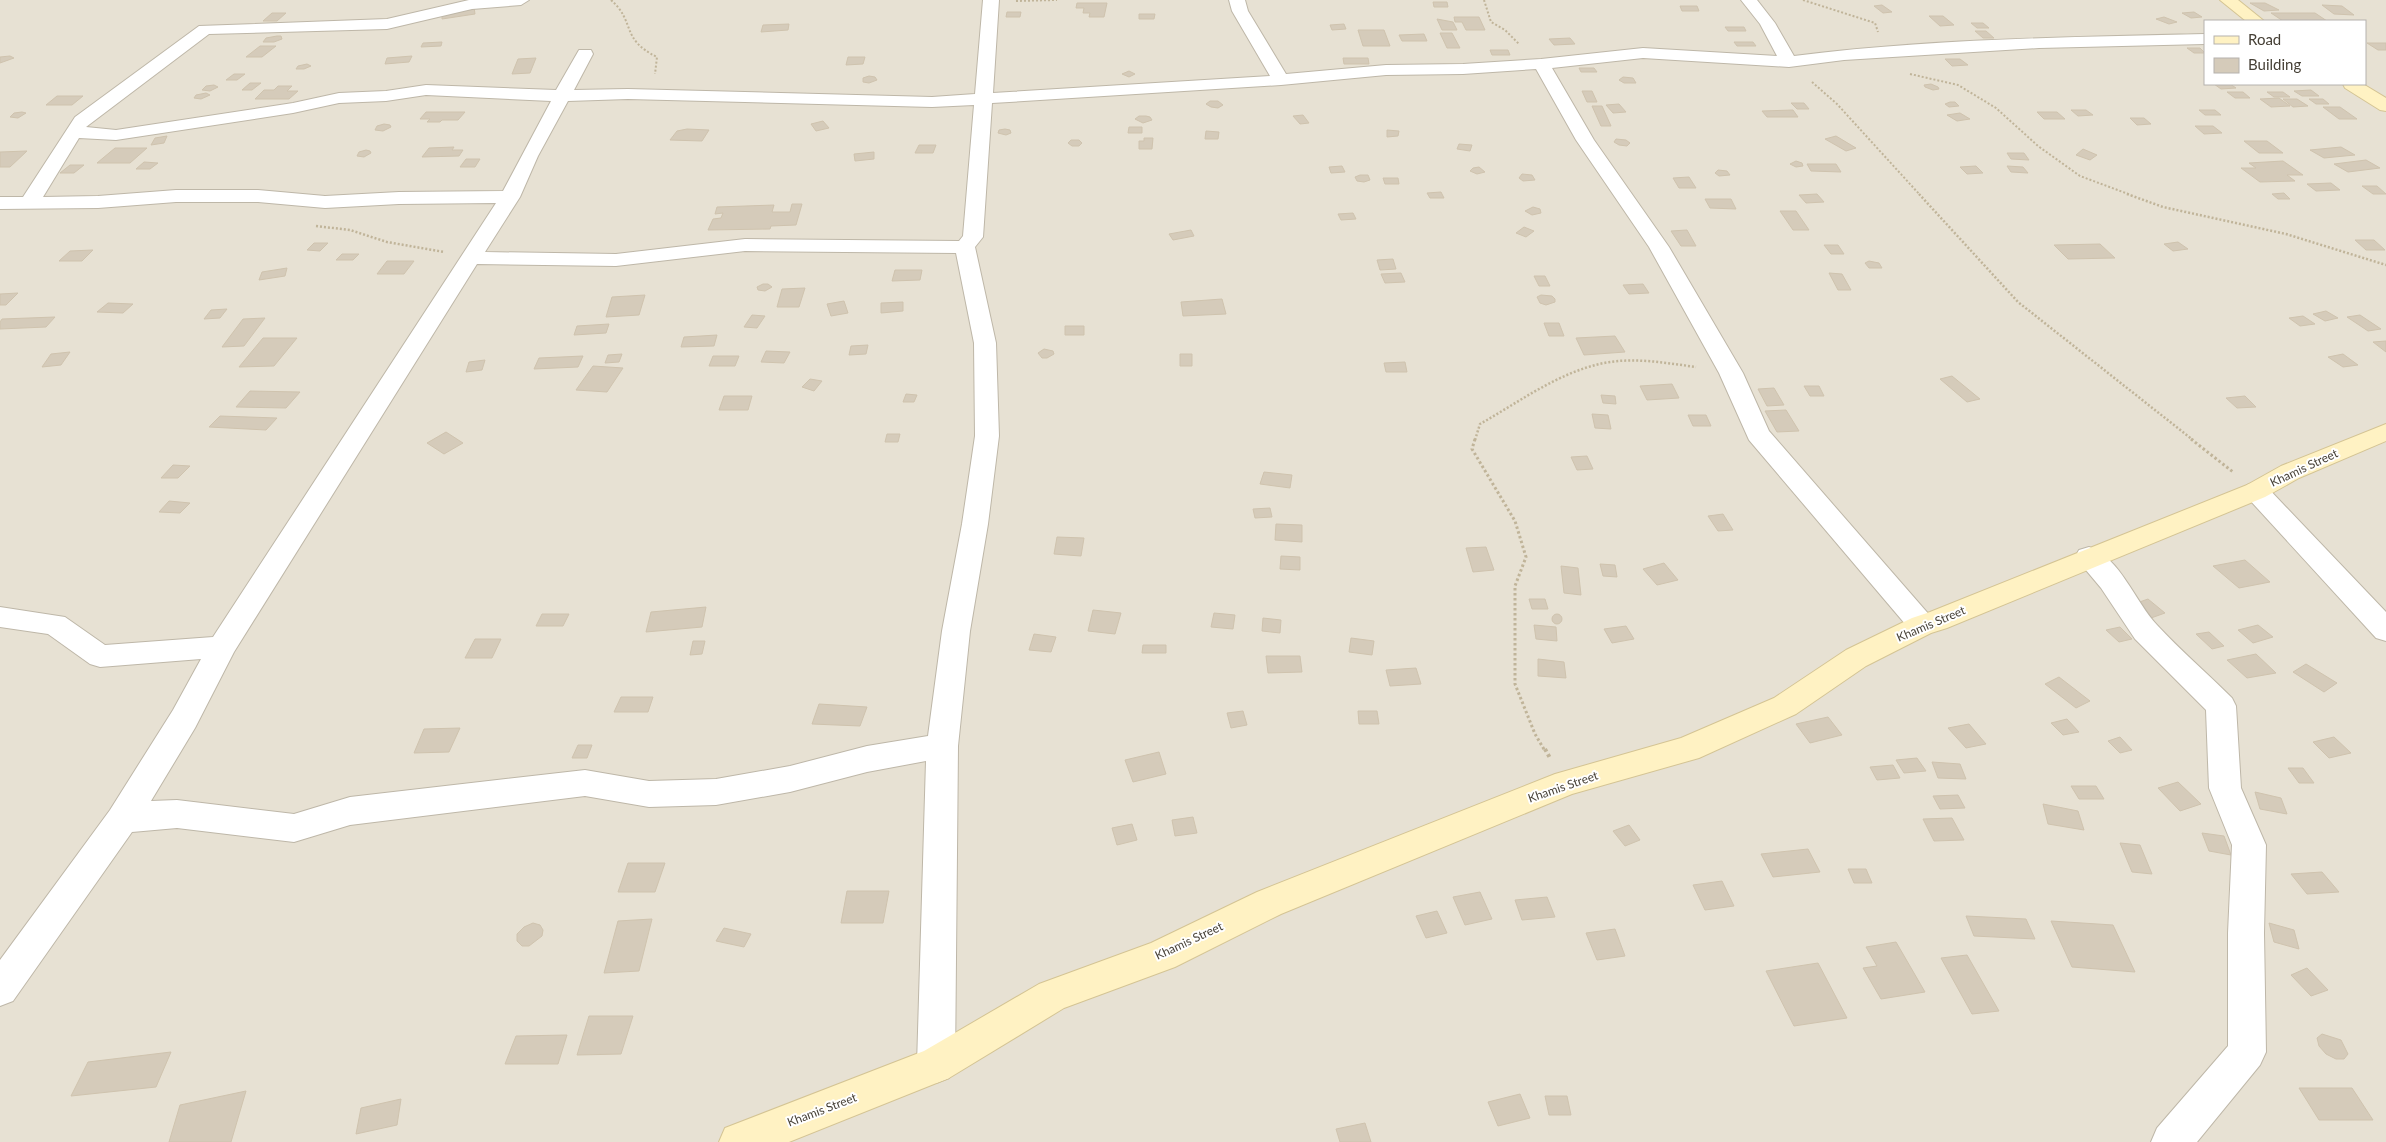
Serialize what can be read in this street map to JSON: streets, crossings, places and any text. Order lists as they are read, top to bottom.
{
  "streets": {
    "street": ["Khamis Street"]
  },
  "legend": ["Road", "Building"]
}
